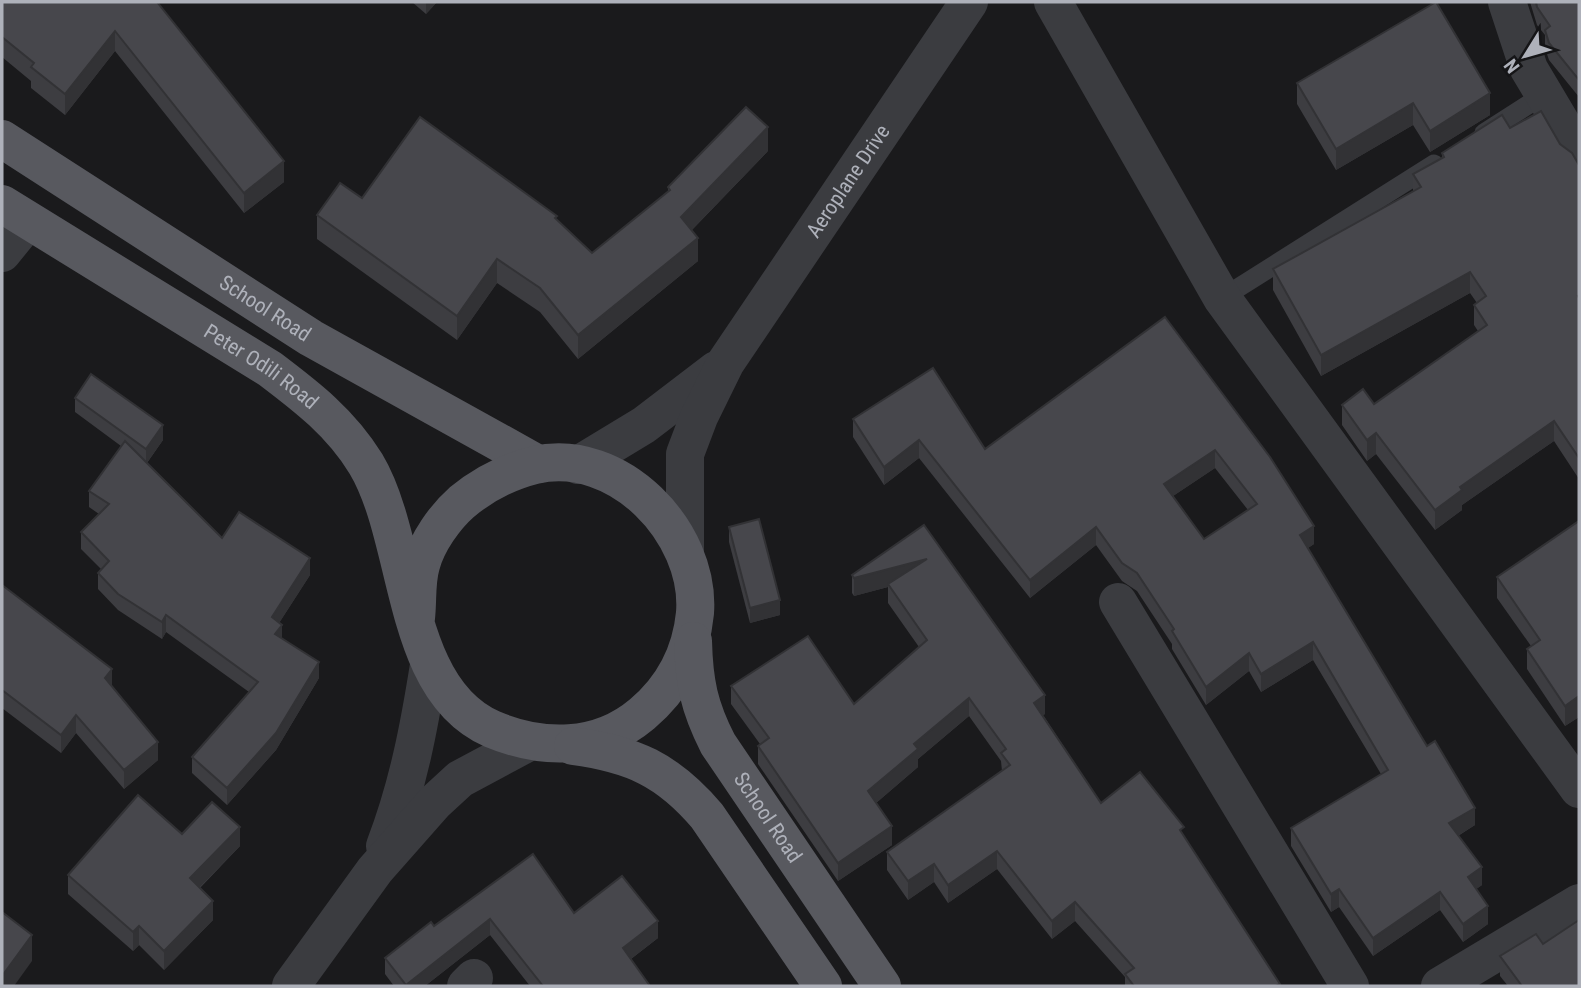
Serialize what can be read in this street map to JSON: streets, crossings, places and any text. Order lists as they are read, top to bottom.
{
  "streets": {
    "main road": ["School Road", "Peter Odili Road"],
    "street": ["Aeroplane Drive"]
  },
  "north": "bottom left"
}
